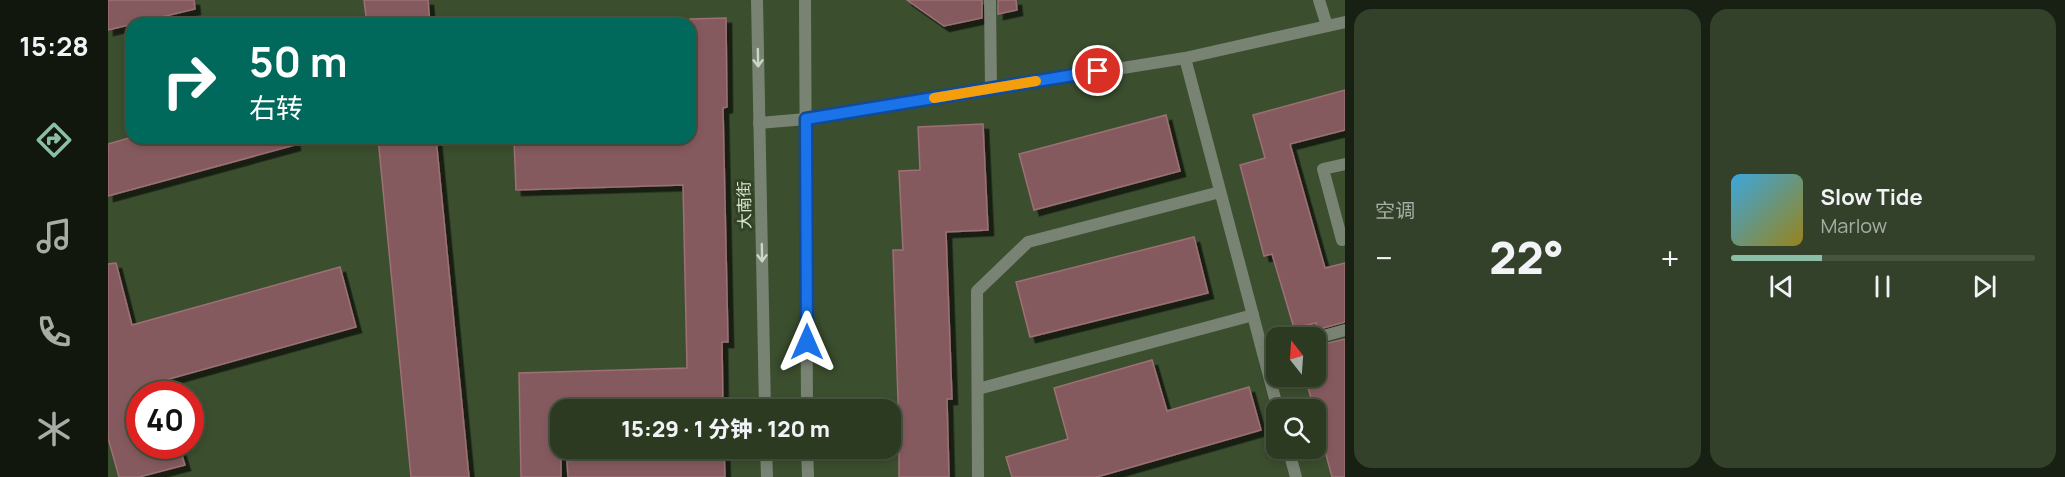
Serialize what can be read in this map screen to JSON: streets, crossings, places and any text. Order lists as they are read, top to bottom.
{
  "streets": {
    "street": ["大南街"]
  },
  "north": "top",
  "page": {
    "tabs": "15:28",
    "tile": "空调",
    "turn": ["50 m", "右转"],
    "song": ["Slow Tide", "Marlow"],
    "heat": ["−", "22°", "+"],
    "limit": "40",
    "trip": "15:29 · 1 分钟 · 120 m"
  }
}
